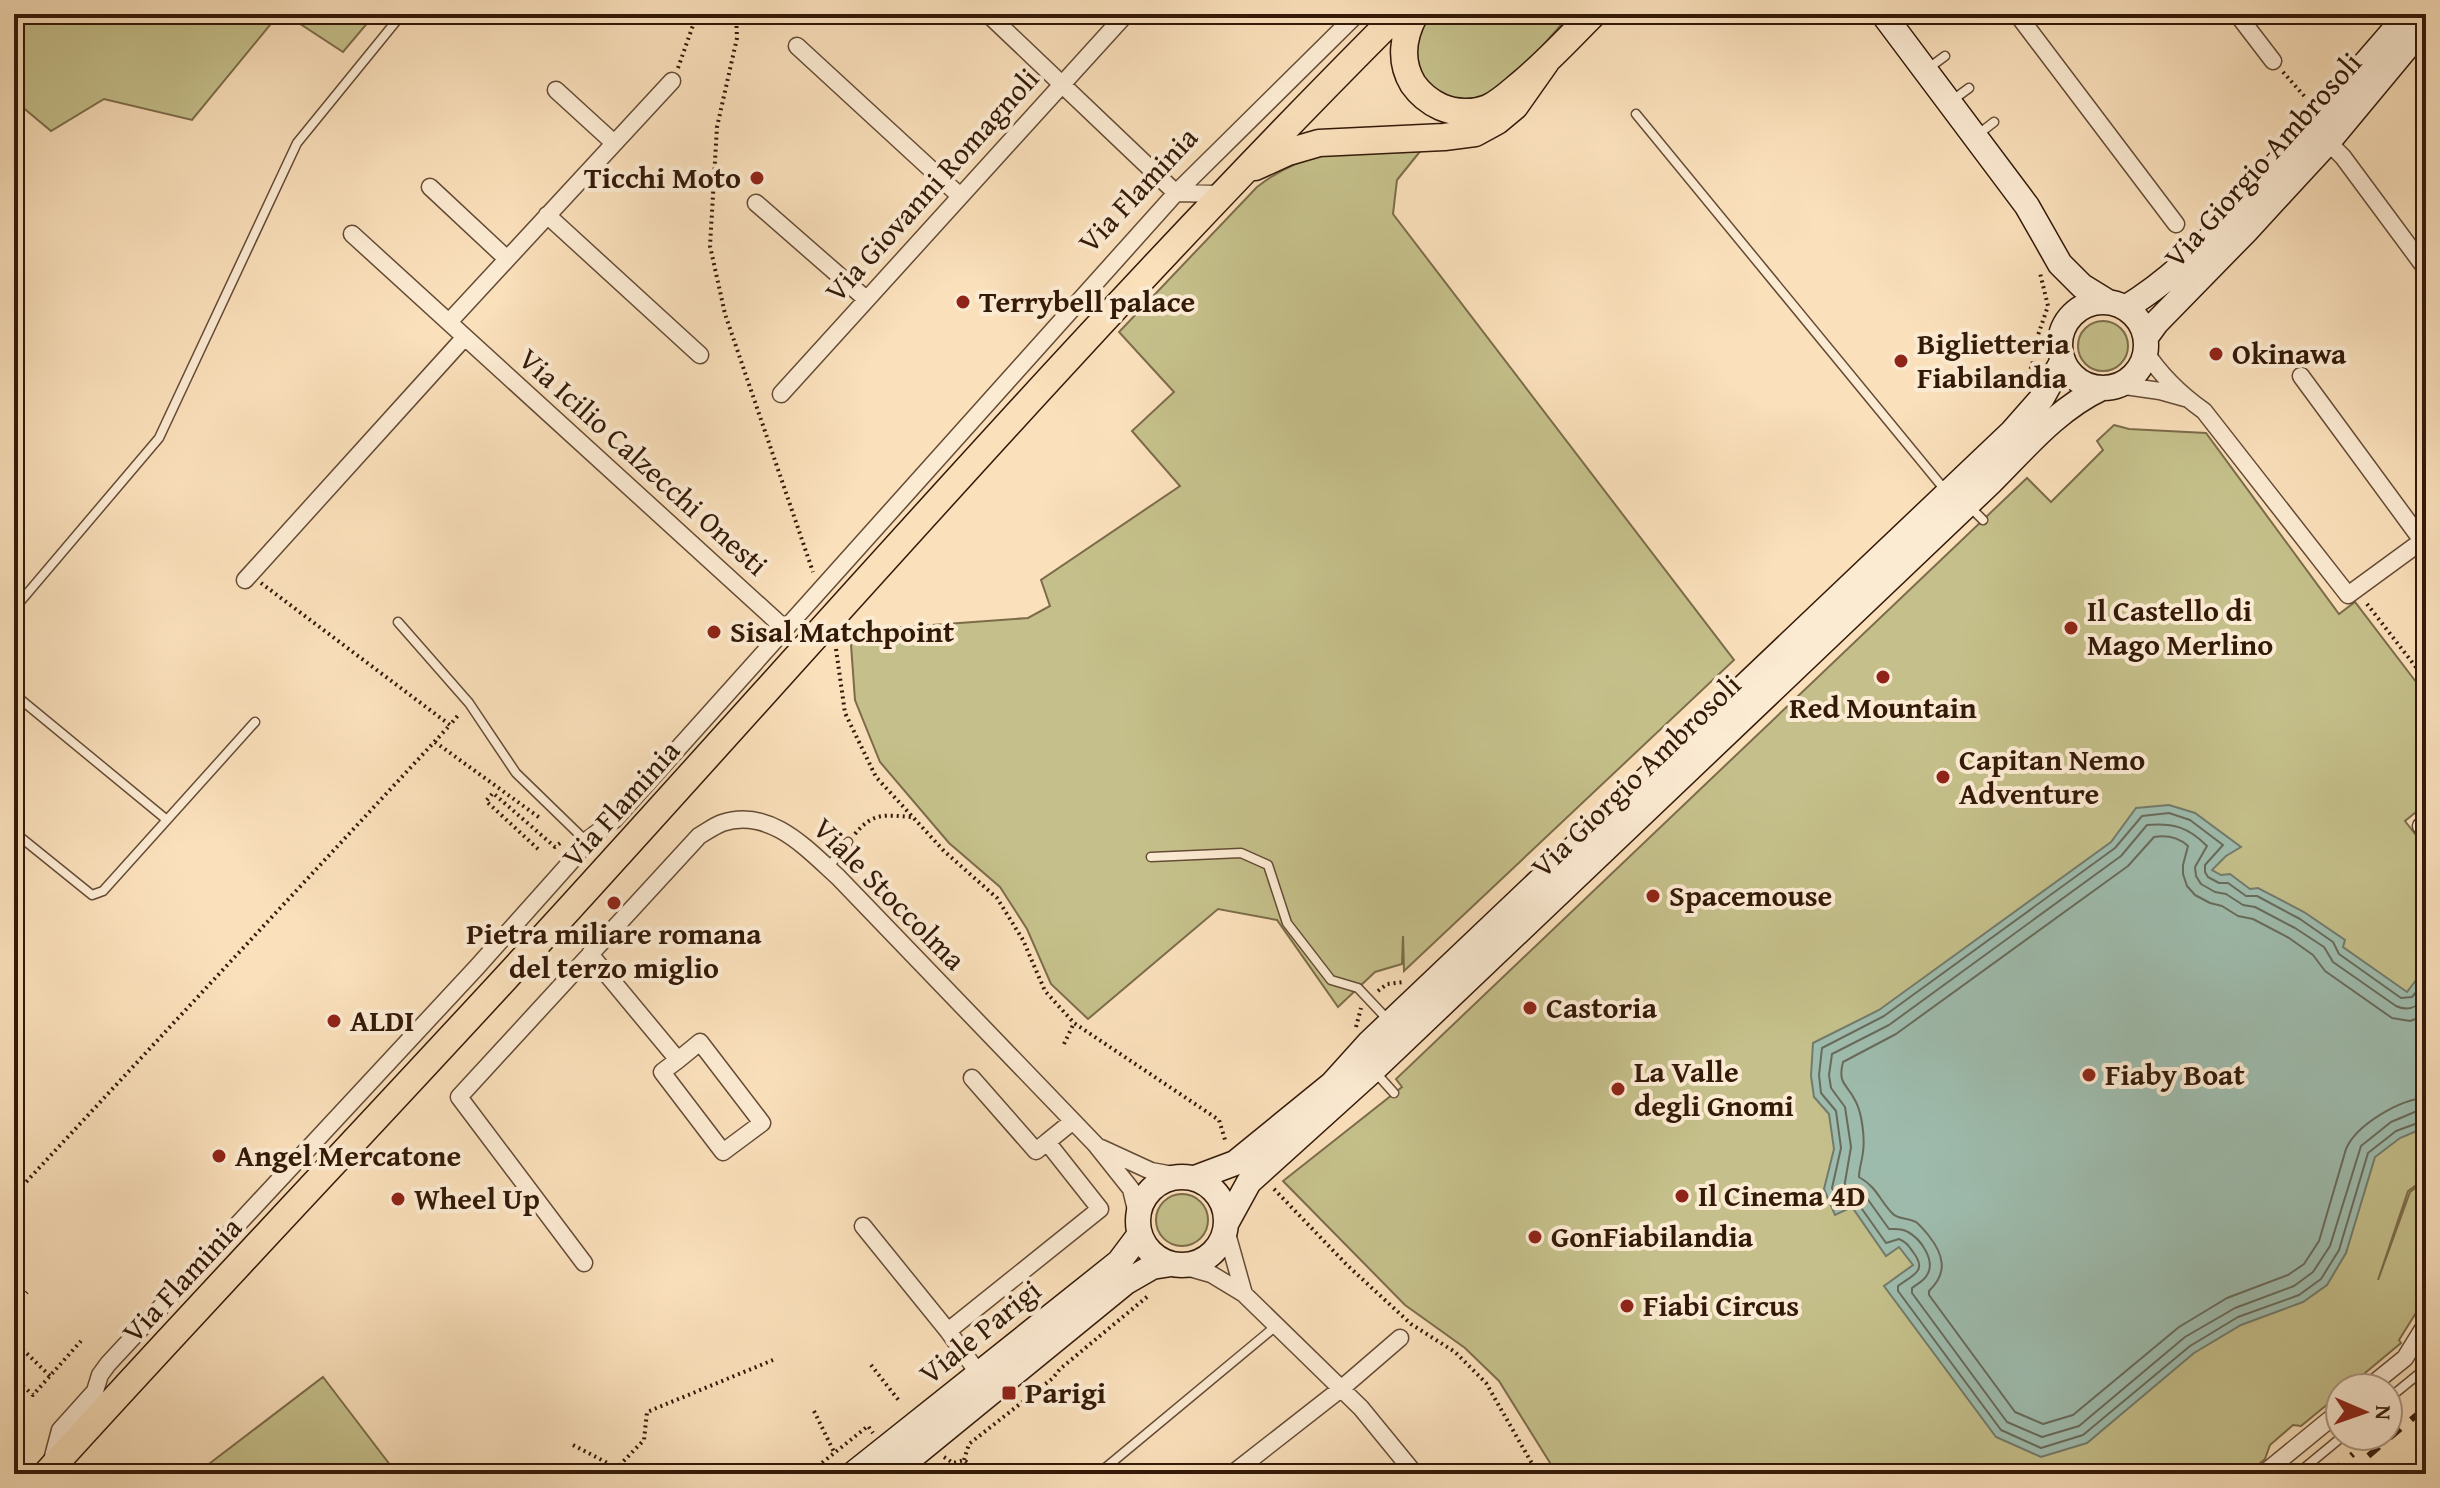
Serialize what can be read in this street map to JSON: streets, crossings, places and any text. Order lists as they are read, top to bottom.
{
  "streets": {
    "main road": ["Via Giorgio Ambrosoli", "Via Flaminia", "Viale Parigi"],
    "street": ["Via Giovanni Romagnoli", "Via Icilio Calzecchi Onesti", "Viale Stoccolma"]
  },
  "crossings": [
    ["Via Giorgio Ambrosoli", "Viale Stoccolma"],
    ["Via Giorgio Ambrosoli", "Viale Parigi"],
    ["Via Flaminia", "Via Icilio Calzecchi Onesti"],
    ["Viale Stoccolma", "Viale Parigi"]
  ],
  "places": {
    "other": [
      "Ticchi Moto",
      "Terrybell palace",
      "Okinawa",
      "Biglietteria Fiabilandia",
      "Il Castello di Mago Merlino",
      "Sisal Matchpoint",
      "Red Mountain",
      "Capitan Nemo Adventure",
      "Spacemouse",
      "Pietra miliare romana del terzo miglio",
      "Castoria",
      "ALDI",
      "Fiaby Boat",
      "La Valle degli Gnomi",
      "Angel Mercatone",
      "Il Cinema 4D",
      "Wheel Up",
      "GonFiabilandia",
      "Fiabi Circus"
    ],
    "transit": ["Parigi"]
  },
  "north": "right"
}
